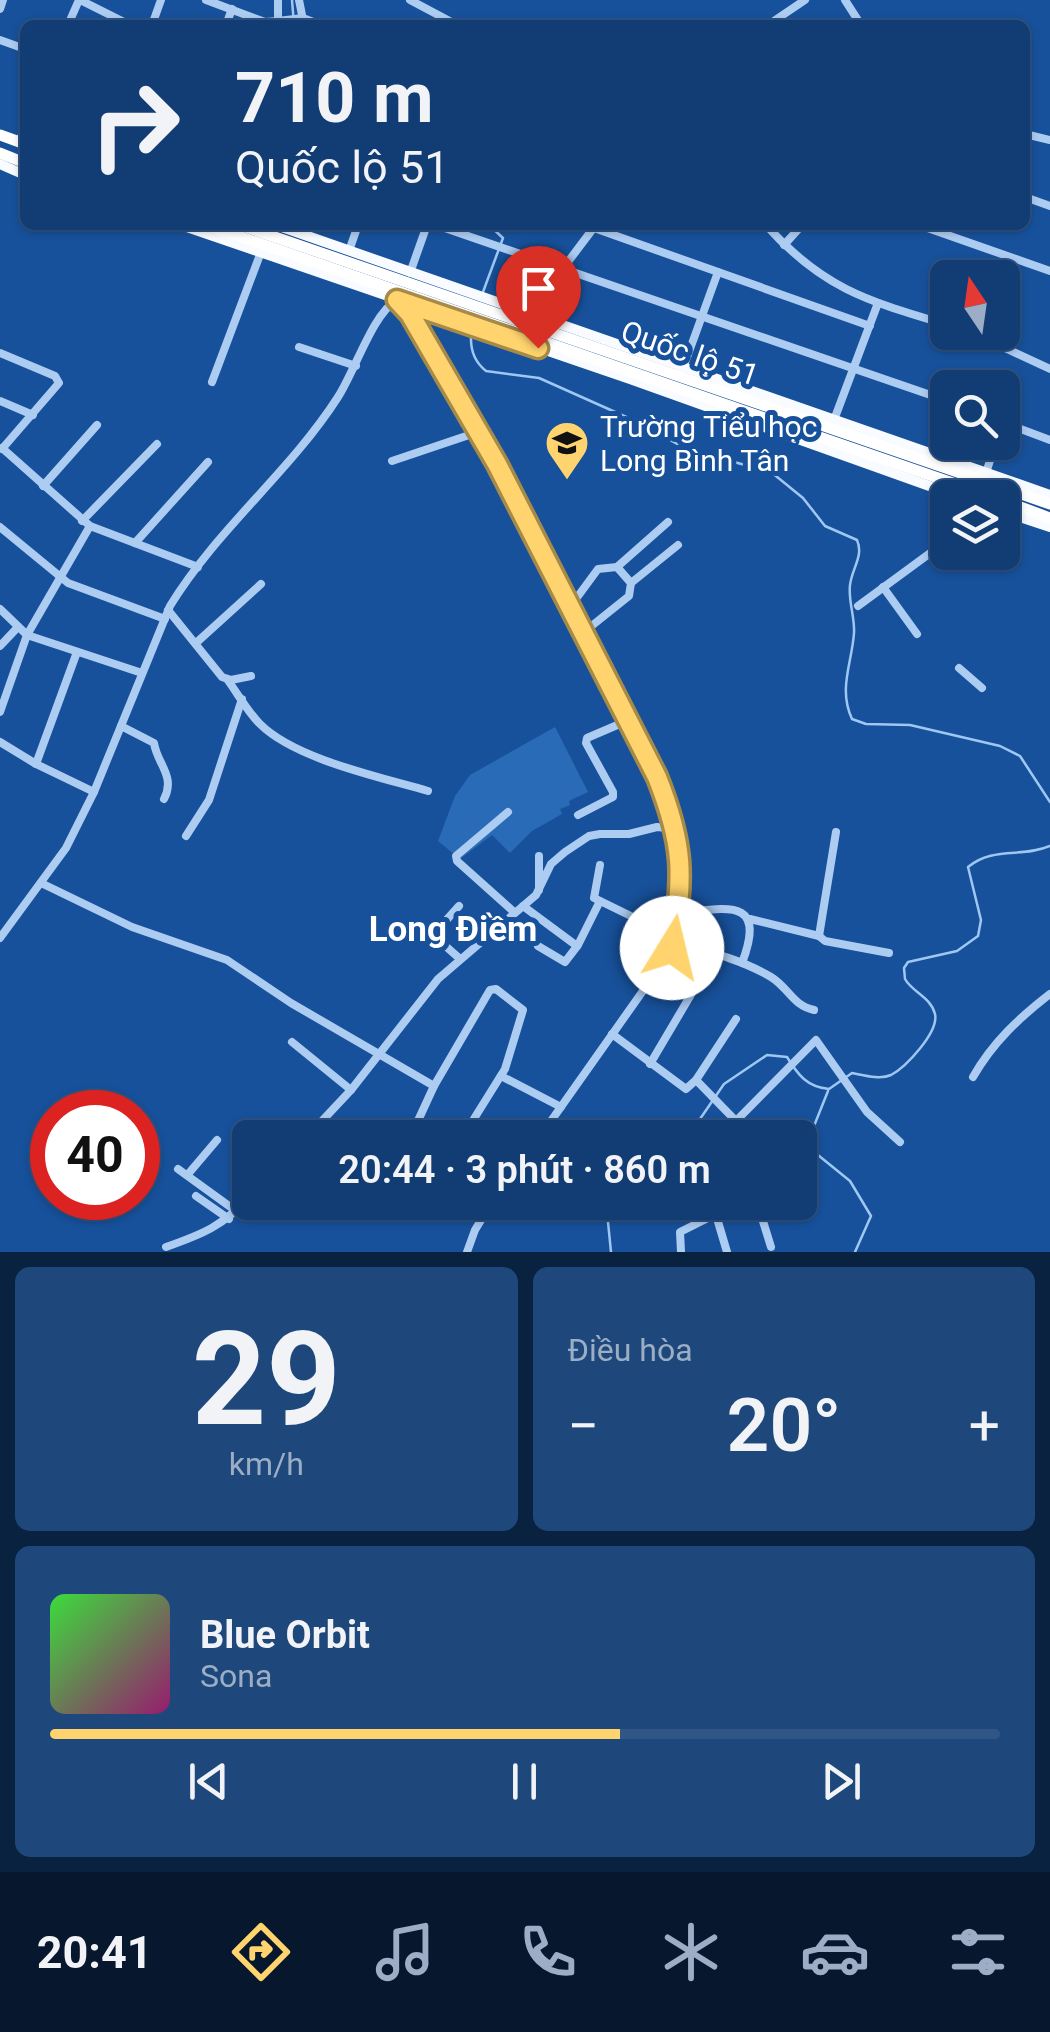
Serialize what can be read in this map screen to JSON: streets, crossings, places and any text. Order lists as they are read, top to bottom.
{
  "streets": {
    "highway": ["Quốc lộ 51"]
  },
  "districts": ["Long Điềm"],
  "places": {
    "school or university": ["Trường Tiểu học Long Bình Tân"]
  },
  "north": "top",
  "page": {
    "turn": ["710 m", "Quốc lộ 51"],
    "limit": "40",
    "trip": "20:44 · 3 phút · 860 m",
    "tile": [
      ["29", "km/h"],
      "Điều hòa"
    ],
    "heat": ["−", "20°", "+"],
    "song": ["Blue Orbit", "Sona"],
    "tabs": "20:41"
  }
}
